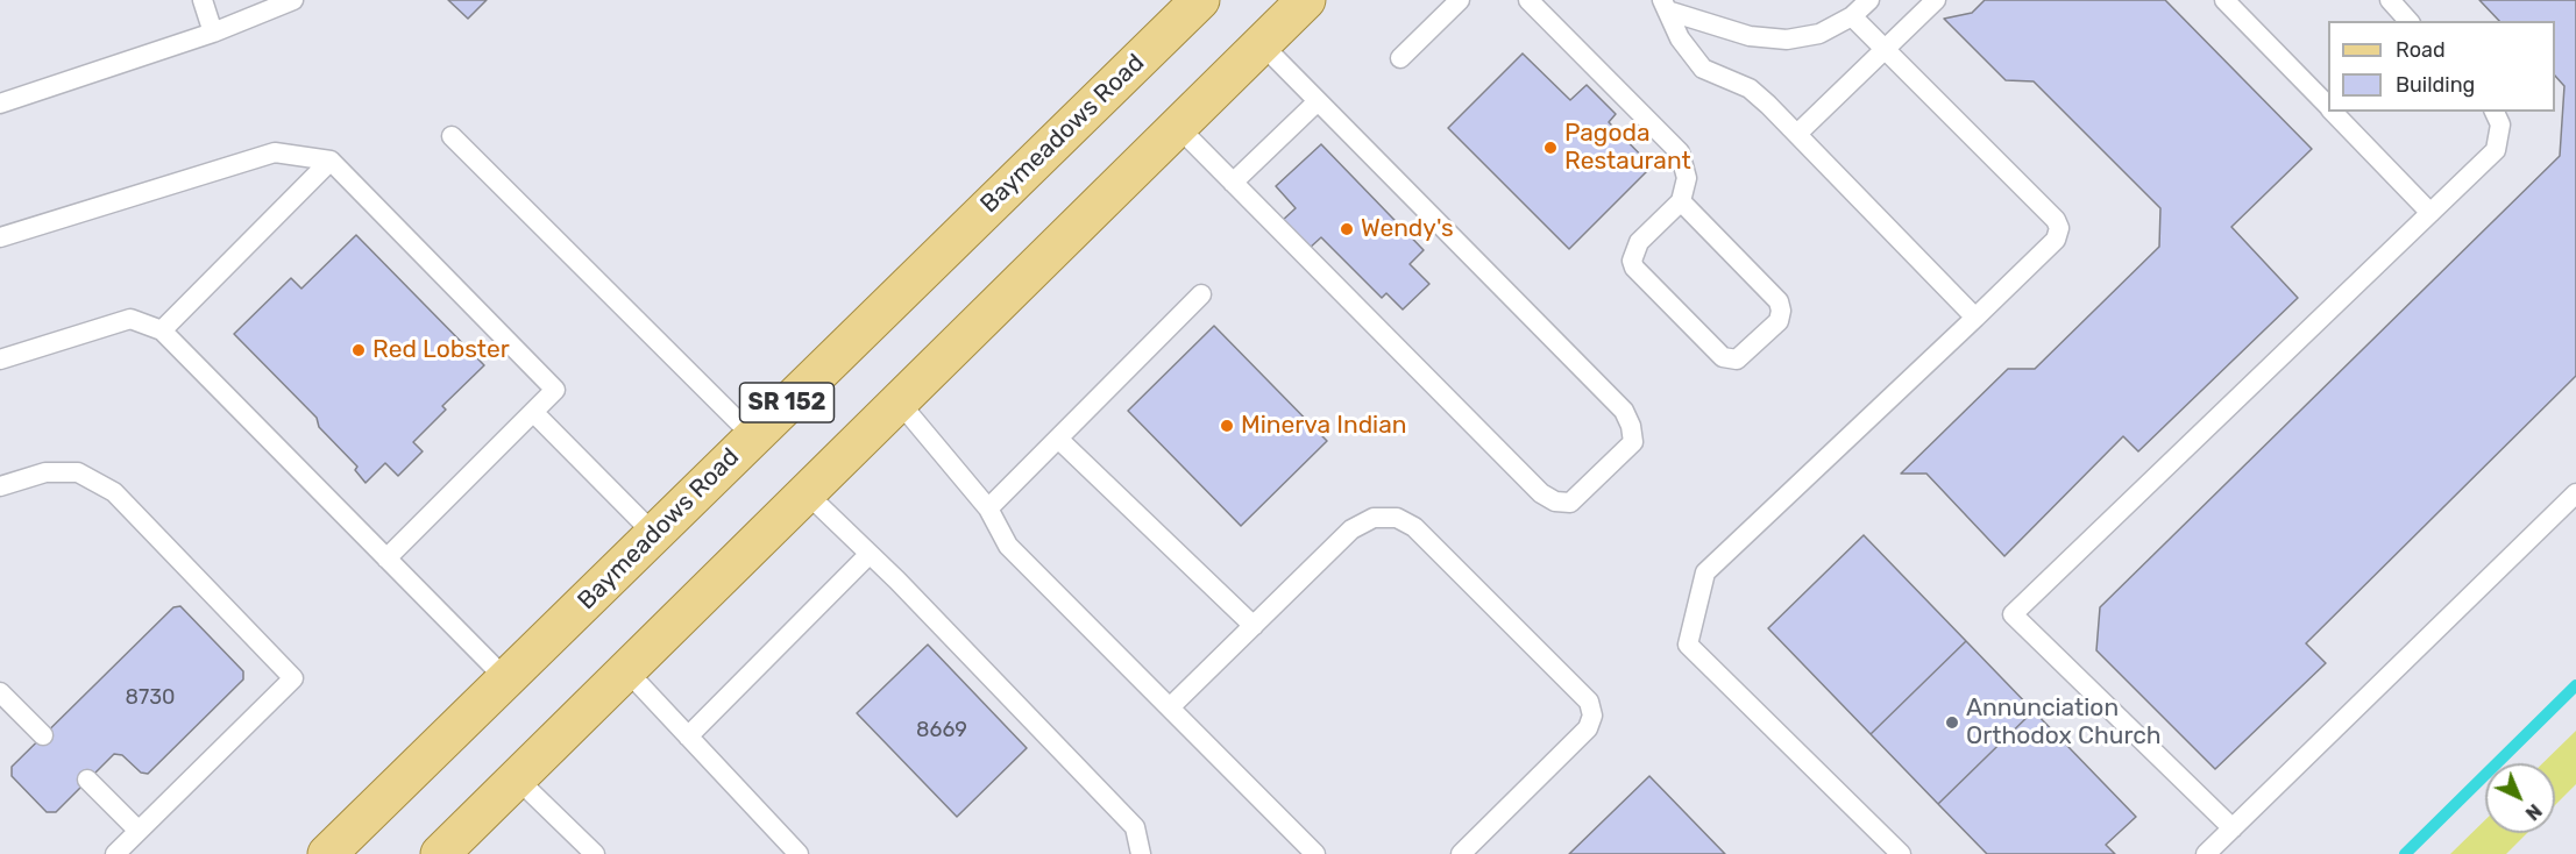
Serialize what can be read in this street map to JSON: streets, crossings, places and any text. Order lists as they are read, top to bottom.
{
  "streets": {
    "main road": ["Baymeadows Road", "SR 152"]
  },
  "places": [
    "Pagoda Restaurant",
    "Wendy's",
    "Red Lobster",
    "Minerva Indian",
    "Annunciation Orthodox Church"
  ],
  "house_numbers": ["8730", "8669"],
  "legend": ["Road", "Building"],
  "north": "bottom right"
}
